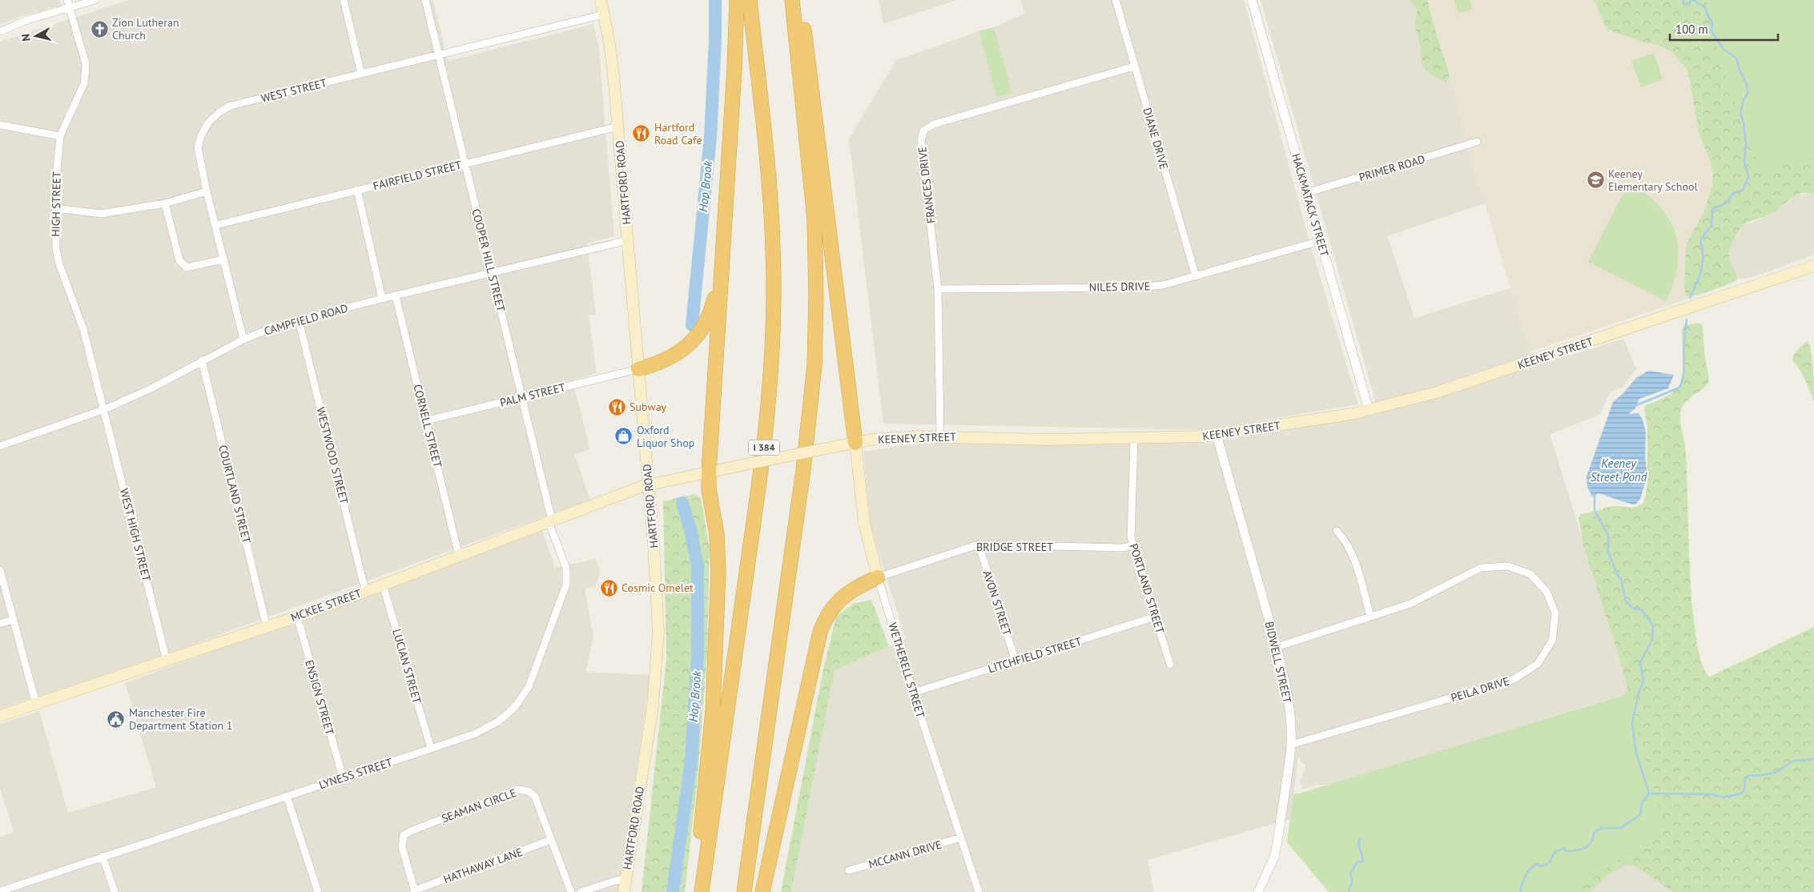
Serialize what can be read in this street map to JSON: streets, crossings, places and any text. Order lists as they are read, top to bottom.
{
  "streets": {
    "highway": ["I 384"],
    "main road": [
      "HARTFORD ROAD",
      "KEENEY STREET",
      "MCKEE STREET",
      "WETHERELL STREET"
    ],
    "street": [
      "WEST STREET",
      "DIANE DRIVE",
      "PRIMER ROAD",
      "FAIRFIELD STREET",
      "FRANCES DRIVE",
      "HIGH STREET",
      "HACKMATACK STREET",
      "COOPER HILL STREET",
      "NILES DRIVE",
      "CAMPFIELD ROAD",
      "PALM STREET",
      "CORNELL STREET",
      "WESTWOOD STREET",
      "COURTLAND STREET",
      "WEST HIGH STREET",
      "BRIDGE STREET",
      "PORTLAND STREET",
      "AVON STREET",
      "LITCHFIELD STREET",
      "BIDWELL STREET",
      "LUCIAN STREET",
      "PEILA DRIVE",
      "ENSIGN STREET",
      "LYNESS STREET",
      "SEAMAN CIRCLE",
      "MCCANN DRIVE",
      "HATHAWAY LANE"
    ]
  },
  "crossings": [
    ["WEST STREET", "FAIRFIELD STREET"],
    ["WEST STREET", "HARTFORD ROAD"],
    ["WEST STREET", "COOPER HILL STREET"],
    ["WEST STREET", "CAMPFIELD ROAD"],
    ["DIANE DRIVE", "FRANCES DRIVE"],
    ["DIANE DRIVE", "NILES DRIVE"],
    ["PRIMER ROAD", "HACKMATACK STREET"],
    ["FAIRFIELD STREET", "HARTFORD ROAD"],
    ["FAIRFIELD STREET", "COOPER HILL STREET"],
    ["HARTFORD ROAD", "CAMPFIELD ROAD"],
    ["HARTFORD ROAD", "KEENEY STREET"],
    ["HARTFORD ROAD", "PALM STREET"],
    ["HARTFORD ROAD", "MCKEE STREET"],
    ["FRANCES DRIVE", "NILES DRIVE"],
    ["FRANCES DRIVE", "KEENEY STREET"],
    ["HIGH STREET", "CAMPFIELD ROAD"],
    ["HIGH STREET", "WEST HIGH STREET"],
    ["HACKMATACK STREET", "NILES DRIVE"],
    ["HACKMATACK STREET", "KEENEY STREET"],
    ["COOPER HILL STREET", "CAMPFIELD ROAD"],
    ["COOPER HILL STREET", "PALM STREET"],
    ["COOPER HILL STREET", "MCKEE STREET"],
    ["COOPER HILL STREET", "LYNESS STREET"],
    ["CAMPFIELD ROAD", "CORNELL STREET"],
    ["CAMPFIELD ROAD", "WESTWOOD STREET"],
    ["CAMPFIELD ROAD", "COURTLAND STREET"],
    ["CAMPFIELD ROAD", "WEST HIGH STREET"],
    ["KEENEY STREET", "PORTLAND STREET"],
    ["KEENEY STREET", "MCKEE STREET"],
    ["KEENEY STREET", "BIDWELL STREET"],
    ["KEENEY STREET", "WETHERELL STREET"],
    ["PALM STREET", "CORNELL STREET"],
    ["CORNELL STREET", "MCKEE STREET"],
    ["WESTWOOD STREET", "MCKEE STREET"],
    ["COURTLAND STREET", "MCKEE STREET"],
    ["WEST HIGH STREET", "MCKEE STREET"],
    ["BRIDGE STREET", "PORTLAND STREET"],
    ["BRIDGE STREET", "AVON STREET"],
    ["BRIDGE STREET", "WETHERELL STREET"],
    ["PORTLAND STREET", "LITCHFIELD STREET"],
    ["AVON STREET", "LITCHFIELD STREET"],
    ["MCKEE STREET", "LUCIAN STREET"],
    ["MCKEE STREET", "ENSIGN STREET"],
    ["MCKEE STREET", "LYNESS STREET"],
    ["LITCHFIELD STREET", "WETHERELL STREET"],
    ["BIDWELL STREET", "PEILA DRIVE"],
    ["LUCIAN STREET", "LYNESS STREET"],
    ["WETHERELL STREET", "MCCANN DRIVE"],
    ["ENSIGN STREET", "LYNESS STREET"],
    ["SEAMAN CIRCLE", "HATHAWAY LANE"]
  ],
  "water": ["Hop Brook", "Keeney Street Pond"],
  "places": {
    "church": ["Zion Lutheran Church"],
    "restaurant": ["Hartford Road Cafe", "Subway", "Cosmic Omelet"],
    "school or university": ["Keeney Elementary School"],
    "shop": ["Oxford Liquor Shop"],
    "public building": ["Manchester Fire Department Station 1"]
  },
  "scale_bar": "100 m",
  "north": "left"
}
